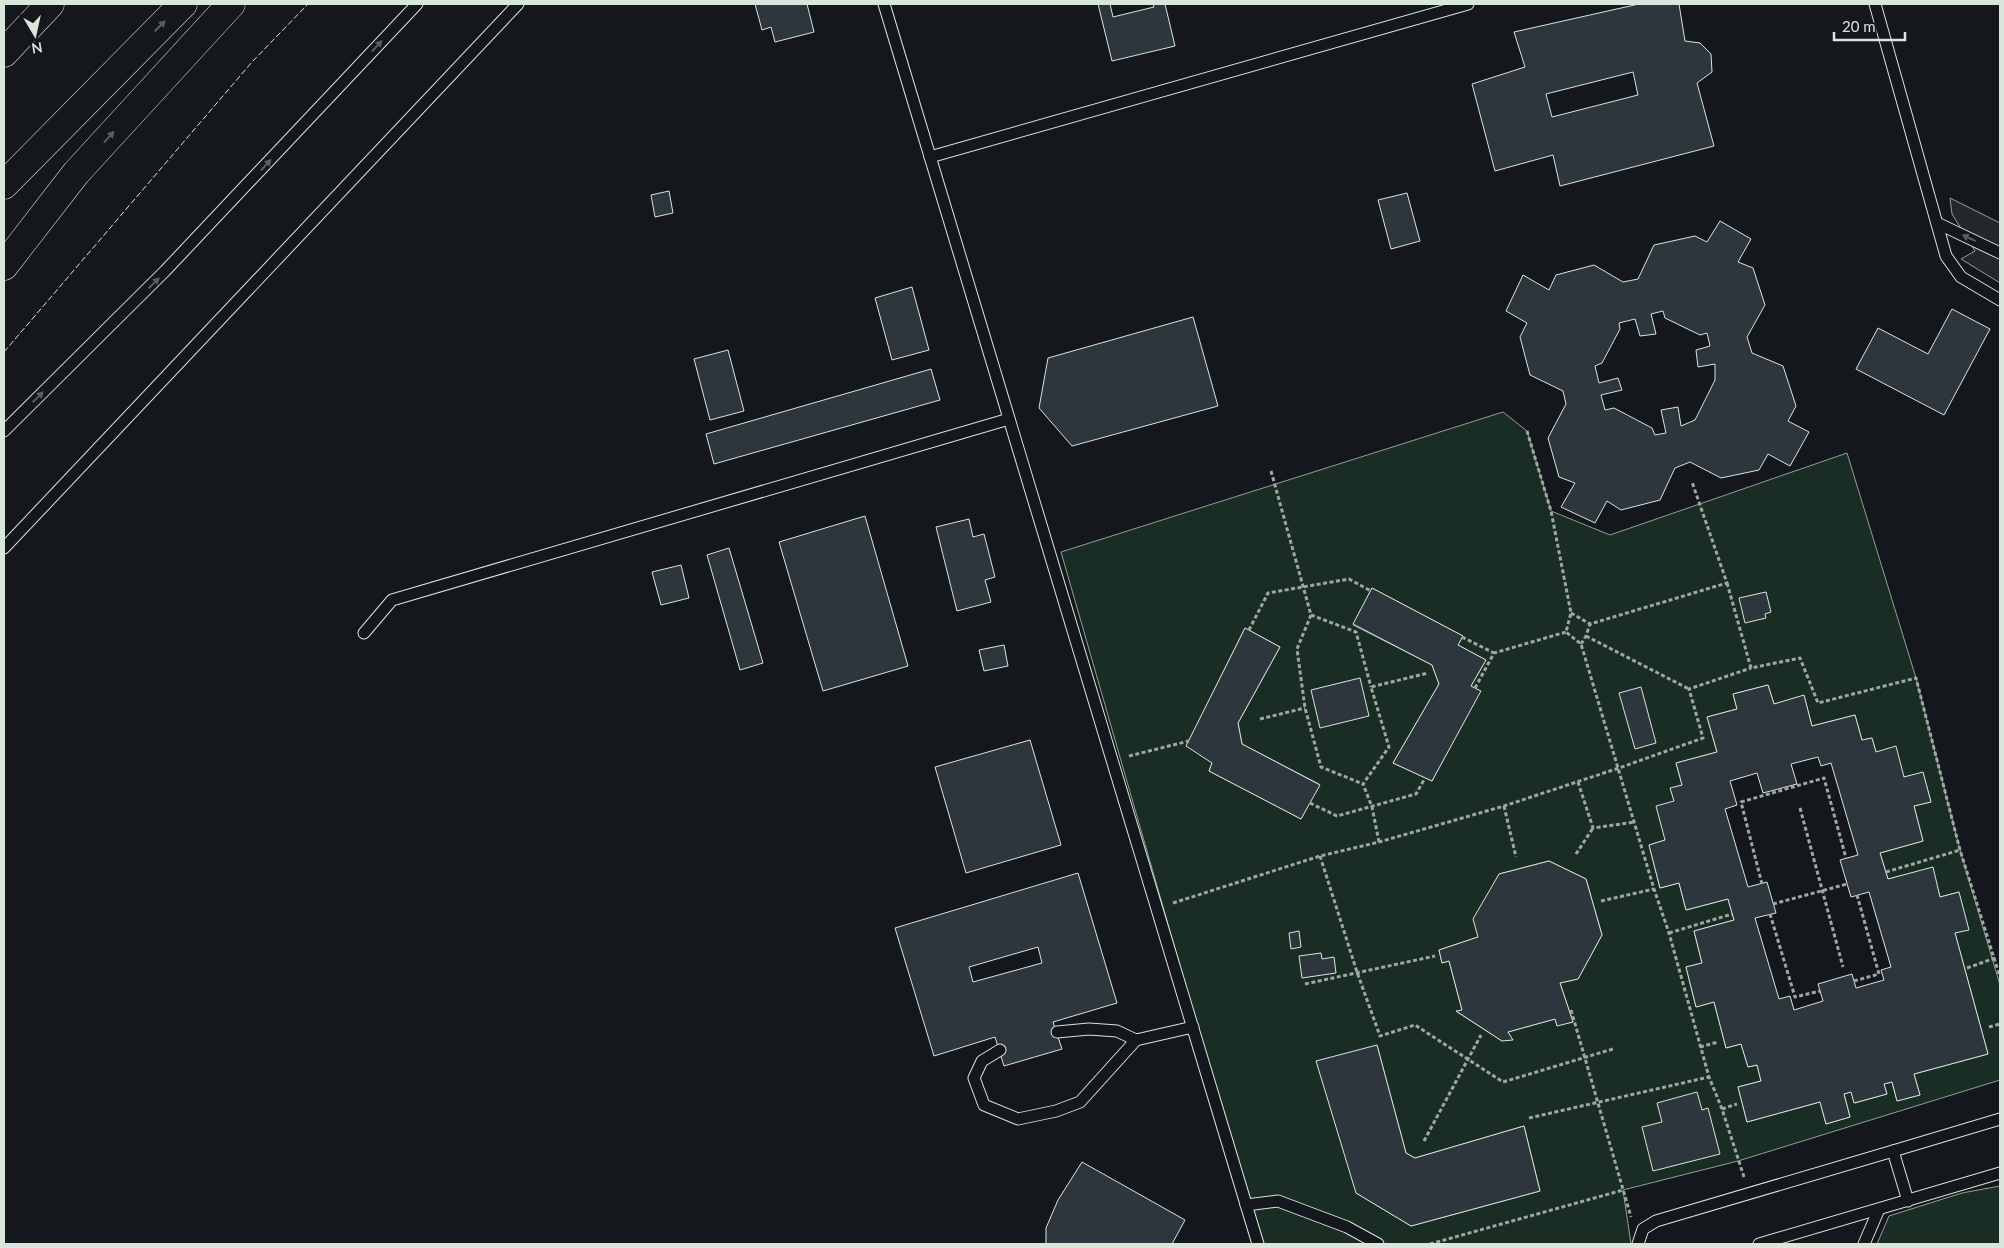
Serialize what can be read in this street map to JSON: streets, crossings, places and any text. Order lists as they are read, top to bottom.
{
  "scale_bar": "20 m",
  "north": "bottom"
}
